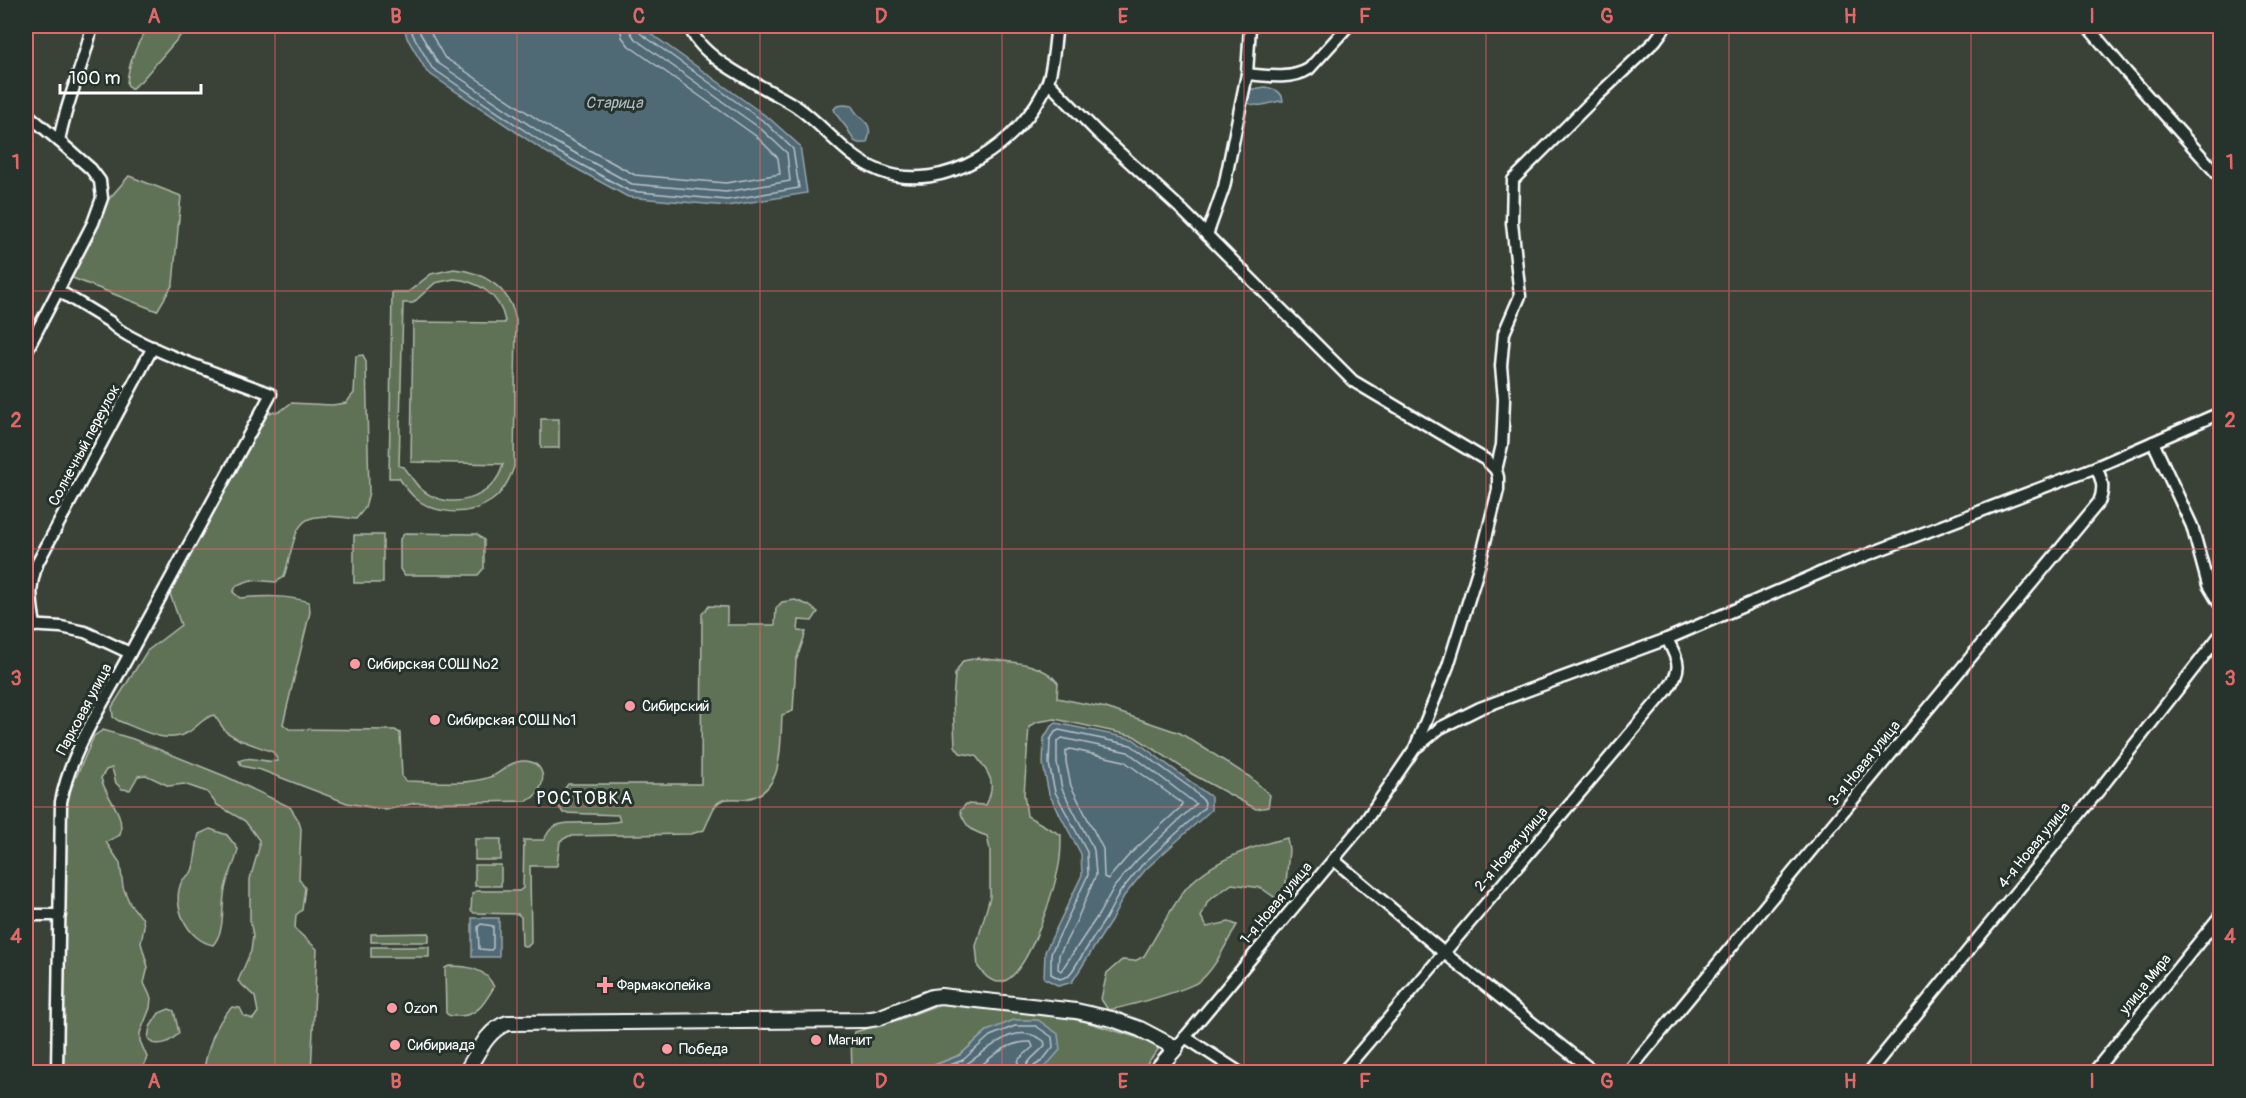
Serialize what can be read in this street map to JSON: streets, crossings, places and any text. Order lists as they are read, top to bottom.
{
  "streets": {
    "street": [
      "Солнечный переулок",
      "Парковая улица",
      "3-я Новая улица",
      "4-я Новая улица",
      "2-я Новая улица",
      "1-я Новая улица",
      "улица Мира"
    ]
  },
  "crossings": [
    ["Солнечный переулок", "Парковая улица"]
  ],
  "districts": ["РОСТОВКА"],
  "water": ["Старица"],
  "places": {
    "other": [
      "Сибирская СОШ №2",
      "Сибирский",
      "Сибирская СОШ №1",
      "Ozon",
      "Магнит",
      "Сибириада",
      "Победа"
    ],
    "health": ["Фармакопейка"]
  },
  "scale_bar": "100 m",
  "grid": {
    "columns": [
      "A",
      "B",
      "C",
      "D",
      "E",
      "F",
      "G",
      "H",
      "I"
    ],
    "rows": [
      "1",
      "2",
      "3",
      "4"
    ]
  }
}
